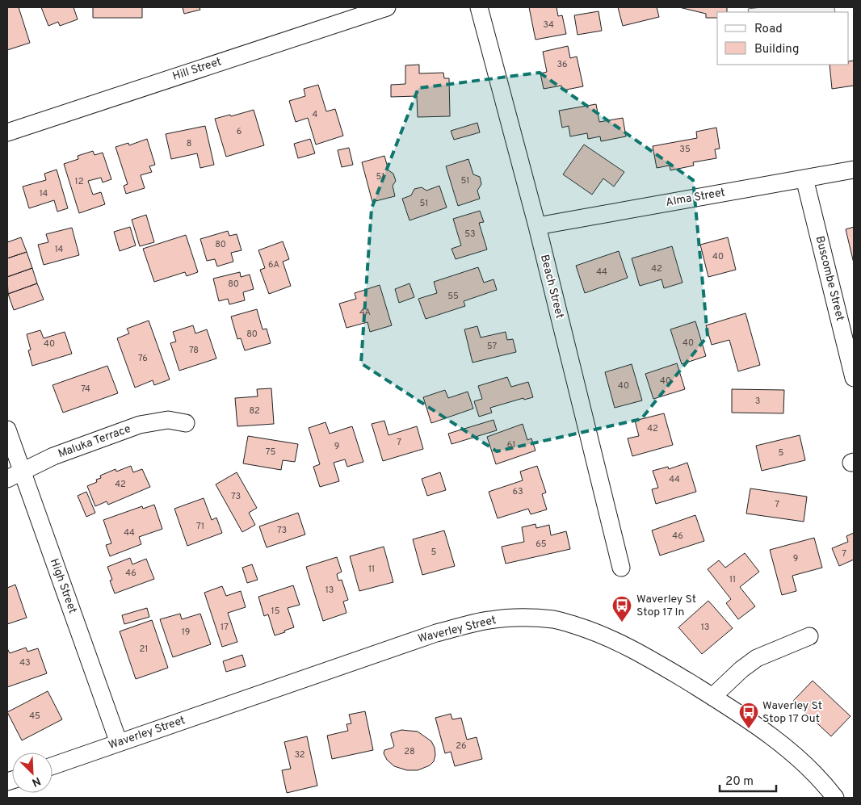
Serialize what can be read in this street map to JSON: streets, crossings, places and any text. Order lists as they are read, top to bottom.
{
  "streets": {
    "street": [
      "Hill Street",
      "Alma Street",
      "Buscombe Street",
      "Beach Street",
      "Maluka Terrace",
      "High Street",
      "Waverley Street"
    ]
  },
  "crossings": [
    ["Alma Street", "Buscombe Street"],
    ["Alma Street", "Beach Street"],
    ["Maluka Terrace", "High Street"],
    ["High Street", "Waverley Street"]
  ],
  "places": {
    "bus stop": ["Waverley St Stop 17 In", "Waverley St Stop 17 Out"]
  },
  "house_numbers": [
    "34",
    "36",
    "4",
    "6",
    "8",
    "35",
    "51",
    "51",
    "12",
    "14",
    "51",
    "53",
    "80",
    "14",
    "40",
    "6A",
    "42",
    "44",
    "80",
    "55",
    "4A",
    "80",
    "40",
    "40",
    "57",
    "78",
    "76",
    "40",
    "40",
    "74",
    "3",
    "82",
    "42",
    "7",
    "61",
    "9",
    "75",
    "5",
    "44",
    "42",
    "63",
    "73",
    "7",
    "71",
    "73",
    "44",
    "46",
    "65",
    "5",
    "7",
    "9",
    "11",
    "46",
    "11",
    "13",
    "15",
    "17",
    "13",
    "19",
    "21",
    "43",
    "45",
    "26",
    "28",
    "32"
  ],
  "legend": ["Road", "Building"],
  "scale_bar": "20 m",
  "north": "bottom right"
}
